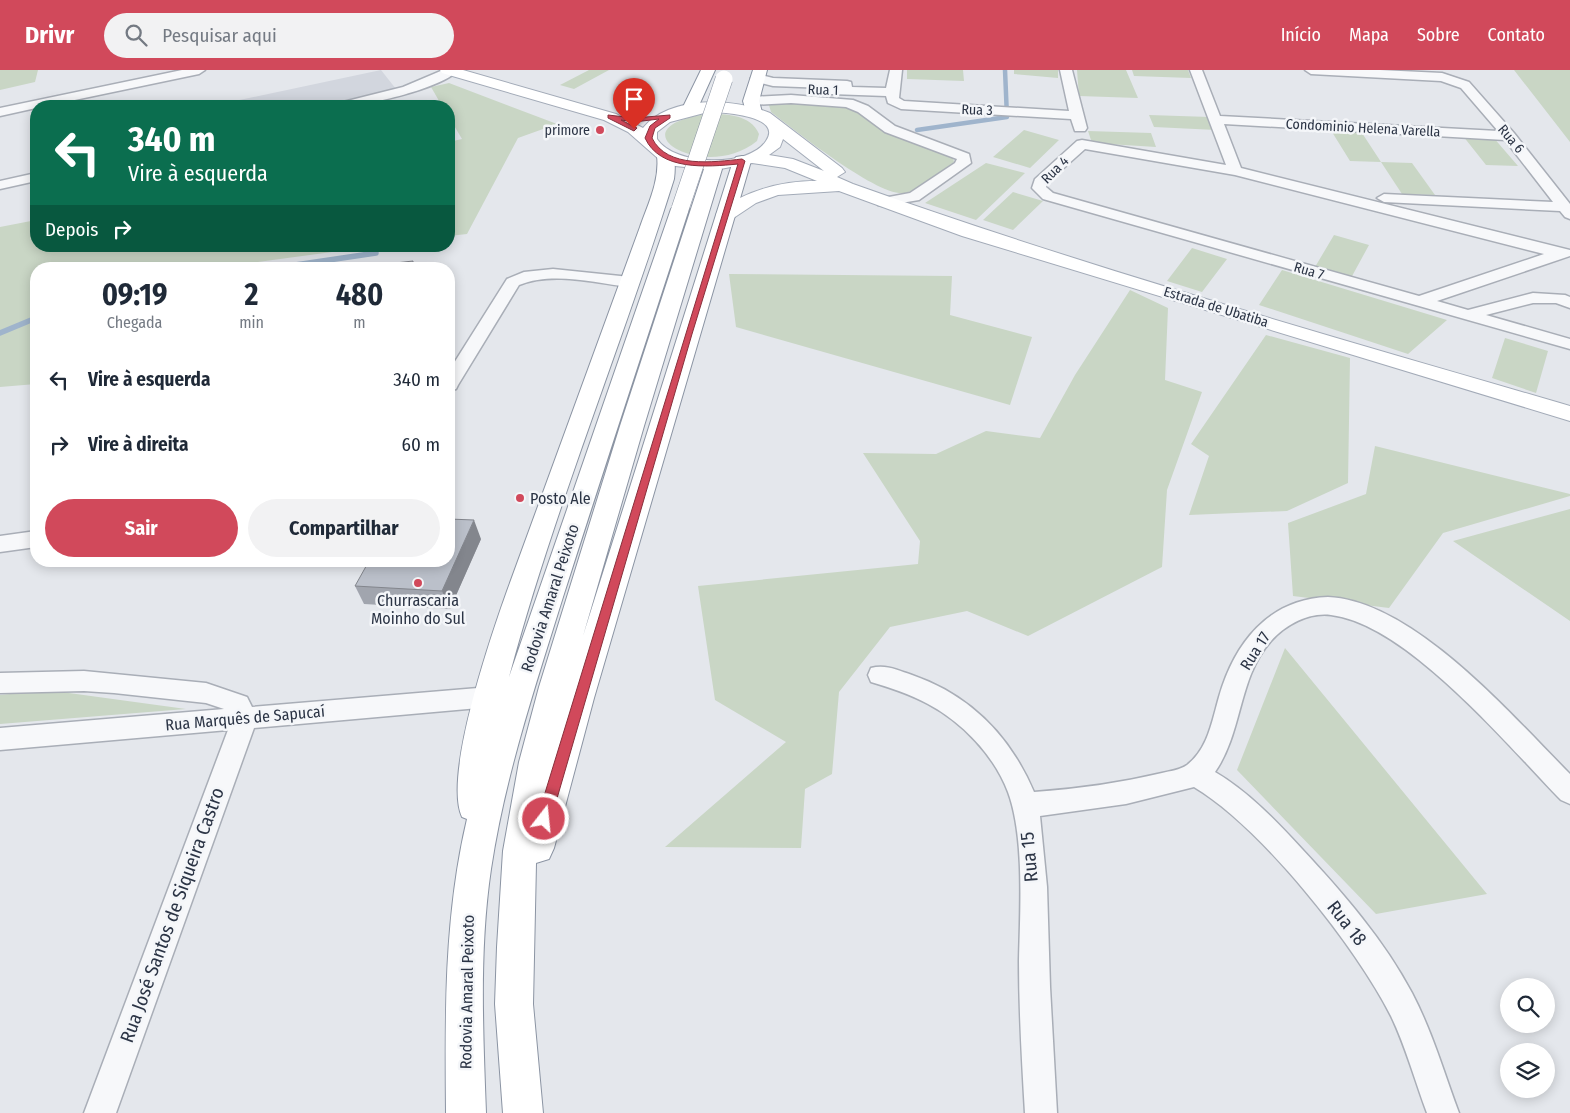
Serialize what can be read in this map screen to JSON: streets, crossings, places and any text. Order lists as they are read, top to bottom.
{
  "streets": {
    "main road": ["Estrada de Ubatiba", "Rodovia Amaral Peixoto"],
    "street": [
      "Rua 1",
      "Rua 3",
      "Condominio Helena Varella",
      "Rua 6",
      "Rua 4",
      "Rua 7",
      "Rua 17",
      "Rua Marquês de Sapucaí",
      "Rua 15",
      "Rua José Santos de Siqueira Castro",
      "Rua 18"
    ]
  },
  "crossings": [
    ["Rua 1", "Rua 3"],
    ["Rua 1", "Estrada de Ubatiba"],
    ["Condominio Helena Varella", "Rua 6"],
    ["Rua 4", "Rua 7"],
    ["Rua 17", "Rua 18"],
    ["Rua Marquês de Sapucaí", "Rua José Santos de Siqueira Castro"]
  ],
  "places": ["primore", "Posto Ale", "Churrascaria Moinho do Sul"],
  "page": {
    "header": "Drivr",
    "search": "Pesquisar aqui",
    "nav": [
      "Início",
      "Mapa",
      "Sobre",
      "Contato"
    ],
    "turn": ["340 m", "Vire à esquerda"],
    "then": "Depois",
    "eta": [
      "09:19",
      "Chegada",
      "2",
      "min",
      "480",
      "m"
    ],
    "list": [
      {
        "name": "Vire à esquerda",
        "value": "340 m"
      },
      {
        "name": "Vire à direita",
        "value": "60 m"
      }
    ],
    "buttons": ["Sair", "Compartilhar"]
  }
}
